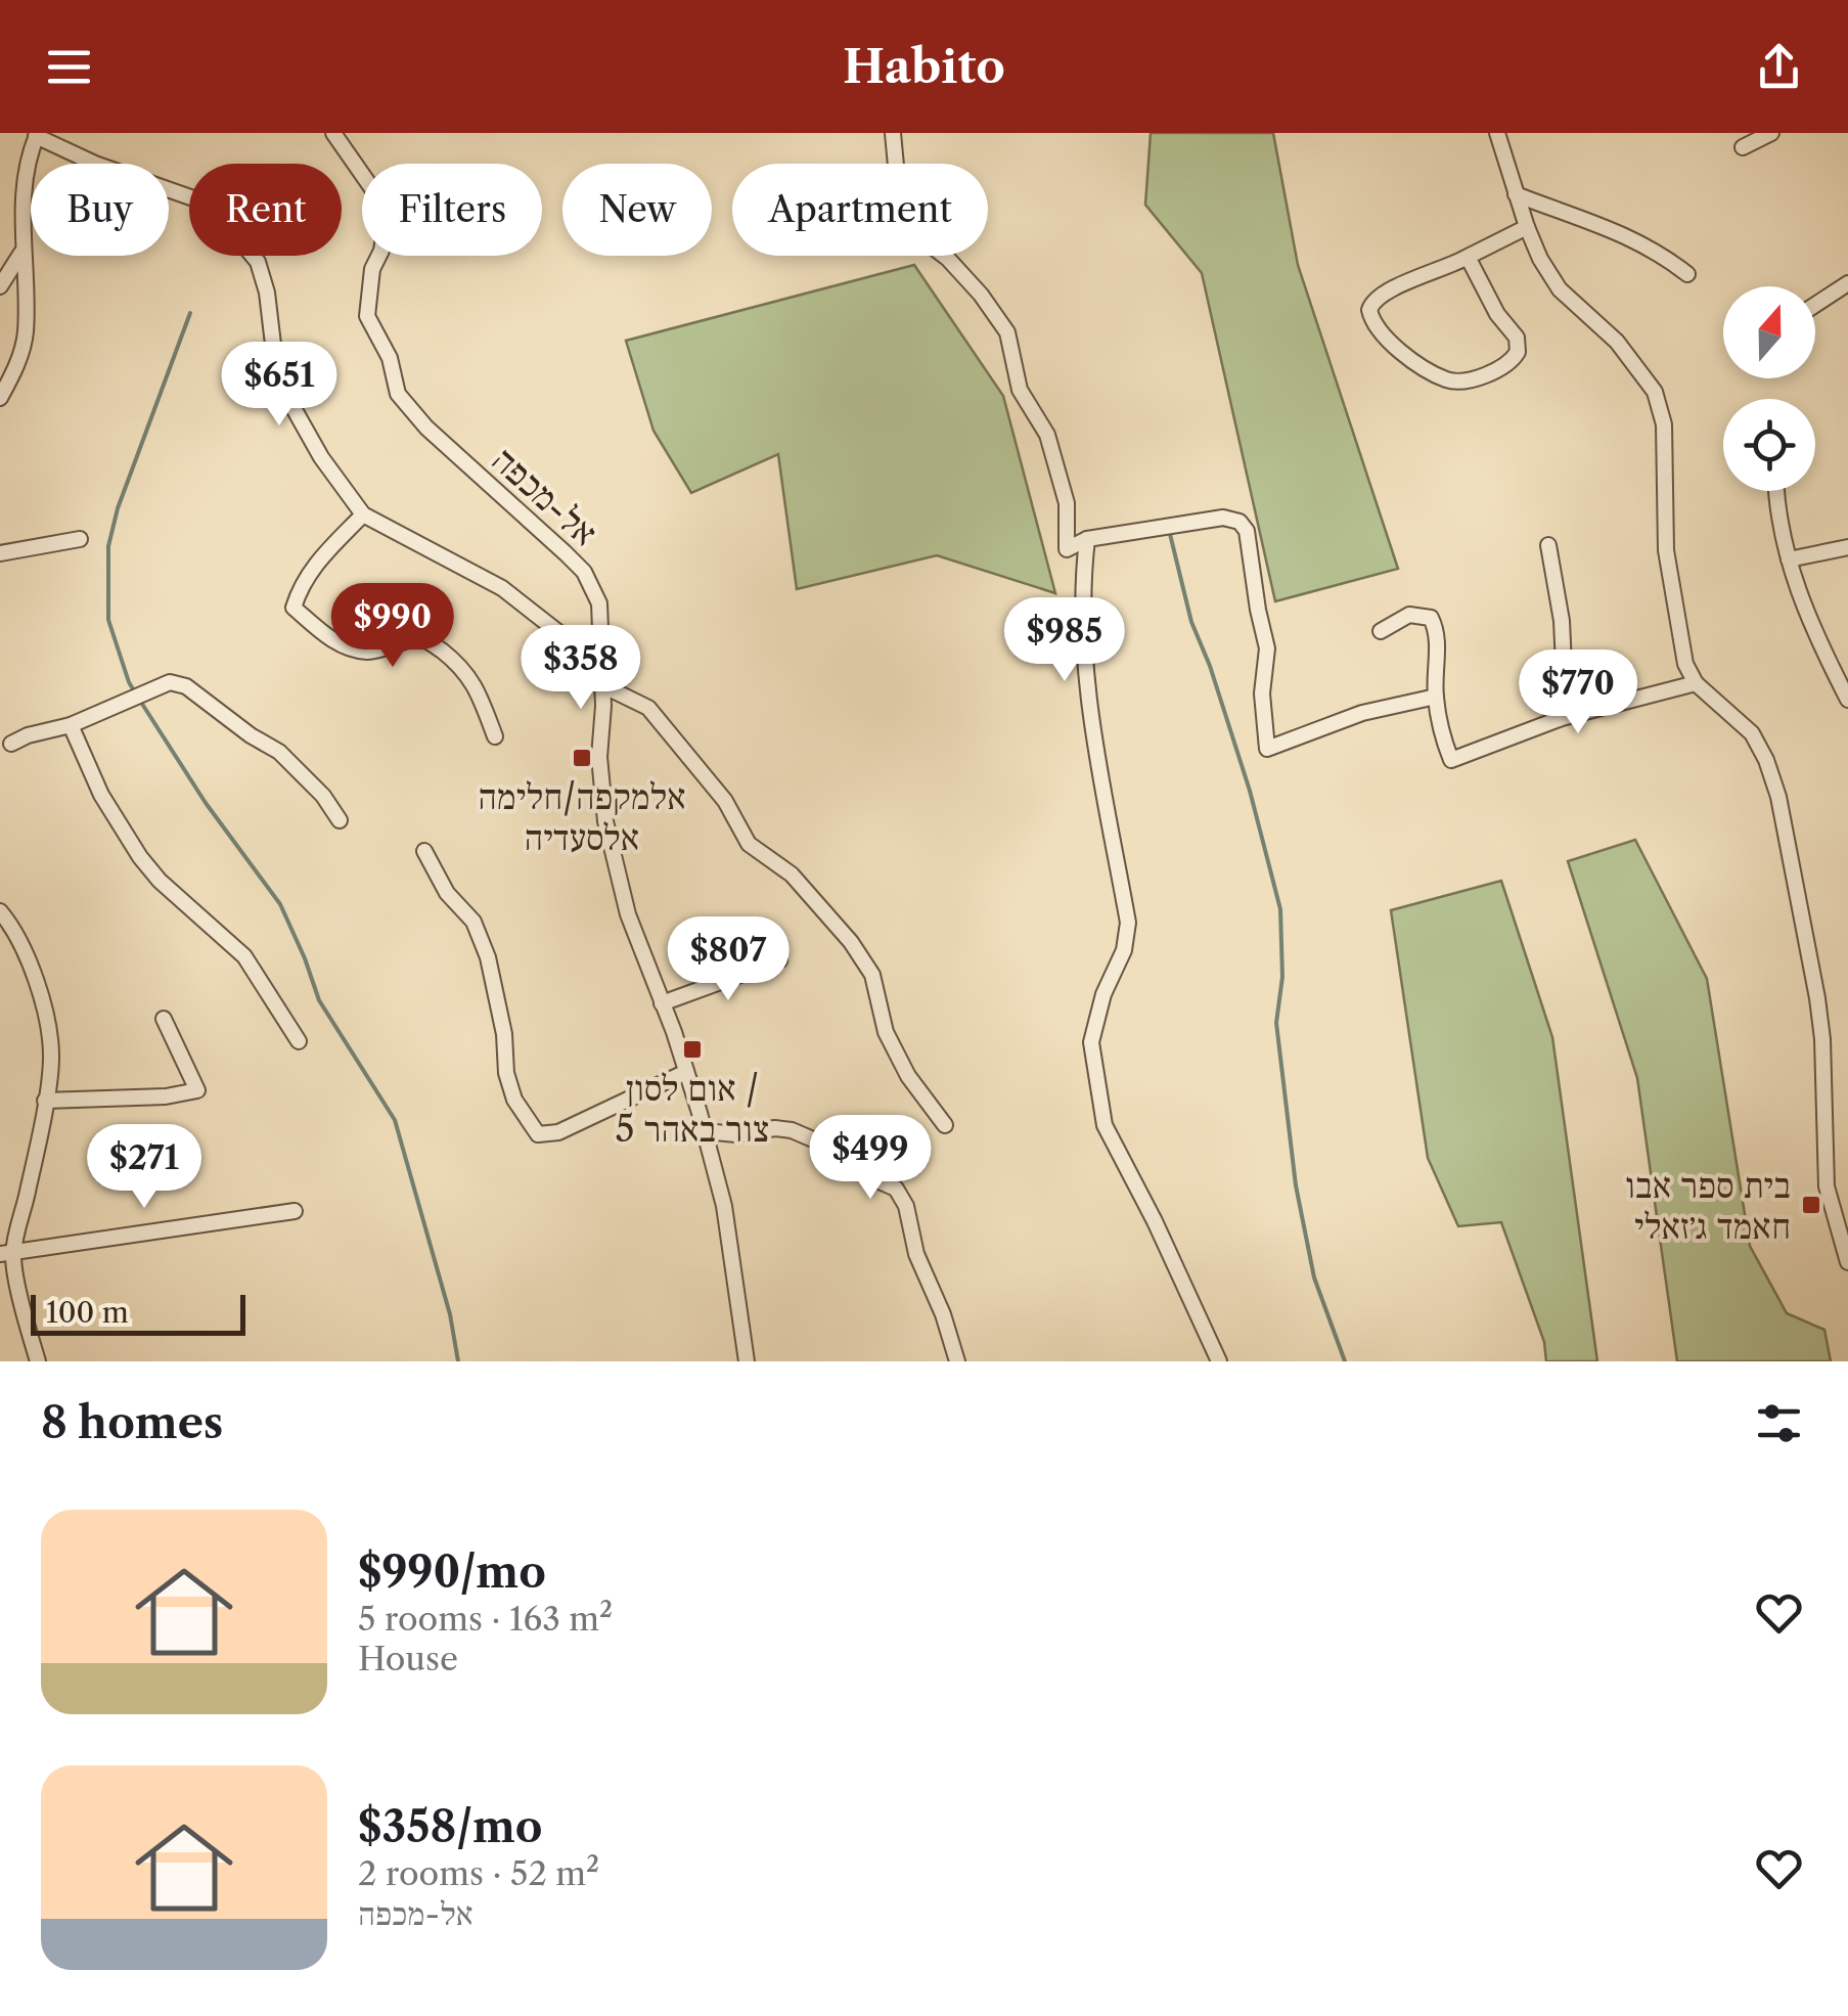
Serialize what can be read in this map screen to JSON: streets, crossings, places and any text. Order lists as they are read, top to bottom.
{
  "streets": {
    "street": ["אל-מכפה"]
  },
  "places": {
    "transit": ["אלמקפה/חלימה אלסעדיה", "אום לסון / צור באהר 5", "בית ספר אבו חאמד ג׳זאלי"]
  },
  "scale_bar": "100 m",
  "north": "top",
  "page": {
    "header": "Habito",
    "chip": [
      "Buy",
      "Rent",
      "Filters",
      "New",
      "Apartment"
    ],
    "price": [
      "$651",
      "$990",
      "$985",
      "$358",
      "$770",
      "$807",
      "$499",
      "$271"
    ],
    "scale": "100 m",
    "heading": "8 homes",
    "list": [
      {
        "name": "$990/mo",
        "note": "5 rooms · 163 m² · House"
      },
      {
        "name": "$358/mo",
        "note": "2 rooms · 52 m² · אל-מכפה"
      }
    ]
  }
}
